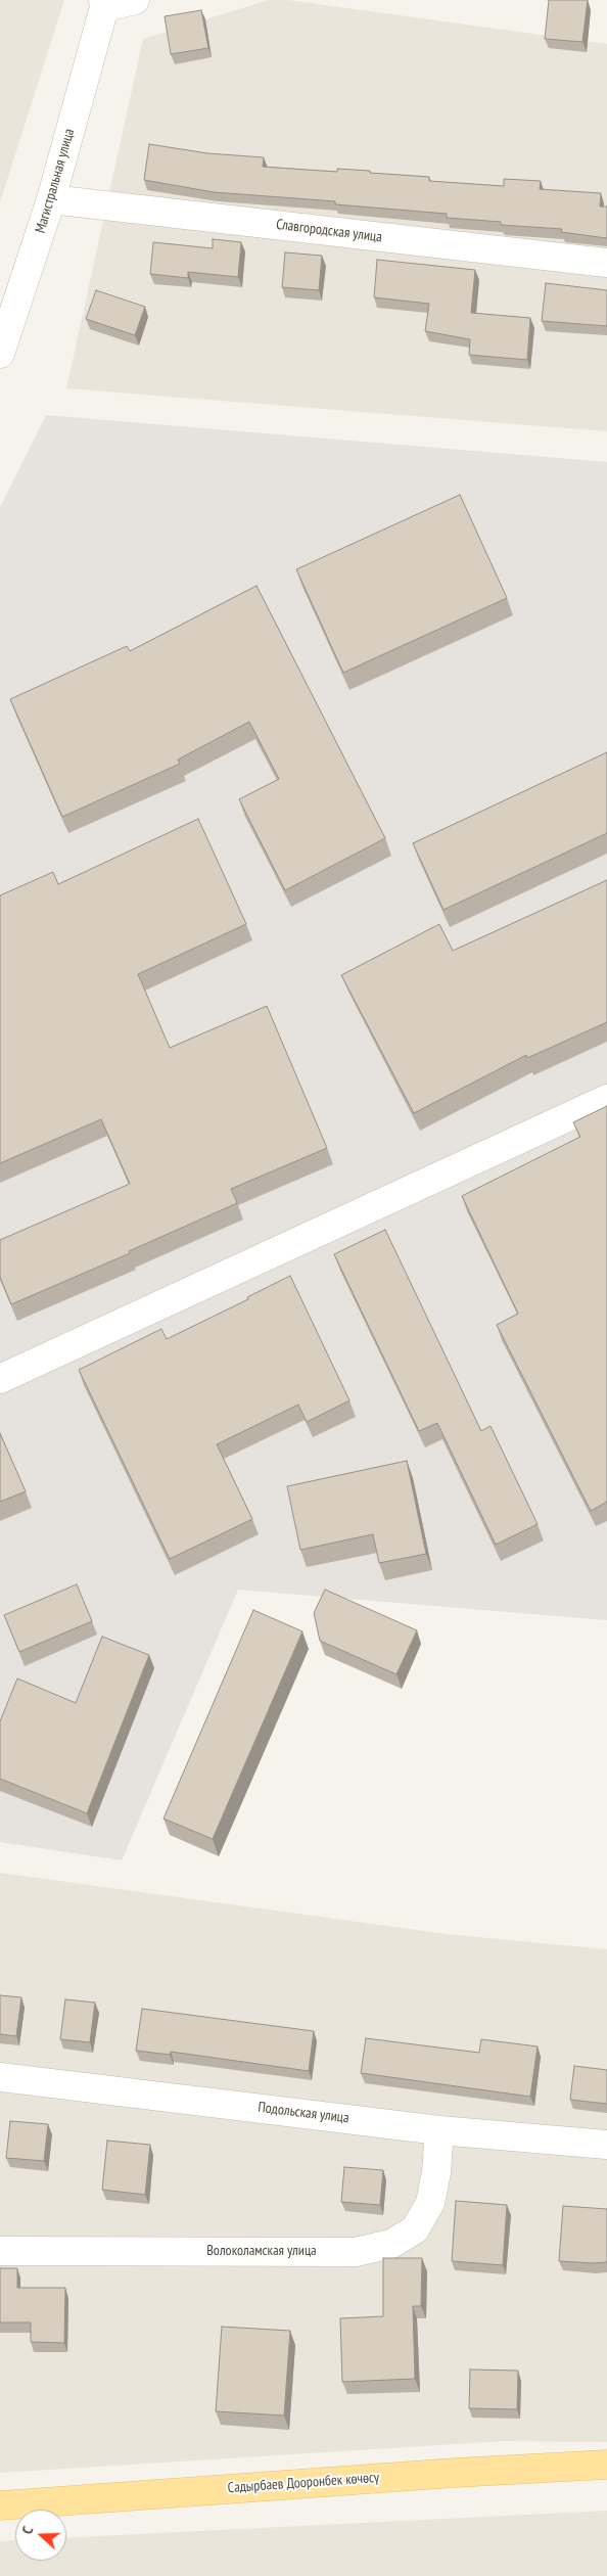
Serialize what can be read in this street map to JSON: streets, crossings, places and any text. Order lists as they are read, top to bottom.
{
  "streets": {
    "main road": ["Садырбаев Дооронбек көчөсү"],
    "street": [
      "Магистральная улица",
      "Славгородская улица",
      "Подольская улица",
      "Волоколамская улица"
    ]
  },
  "crossings": [
    ["Магистральная улица", "Славгородская улица"],
    ["Подольская улица", "Волоколамская улица"]
  ],
  "north": "left"
}
